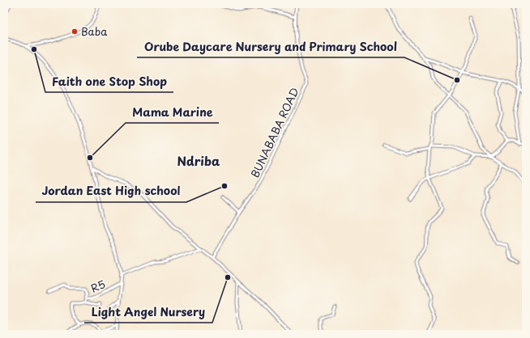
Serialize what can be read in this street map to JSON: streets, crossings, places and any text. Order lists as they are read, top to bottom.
{
  "streets": {
    "street": ["BUNABABA ROAD", "R5"]
  },
  "districts": ["Ndriba"],
  "places": [
    "Baba",
    "Faith one Stop Shop",
    "Orube Daycare Nursery and Primary School",
    "Mama Marine",
    "Jordan East High school",
    "Light Angel Nursery"
  ]
}
